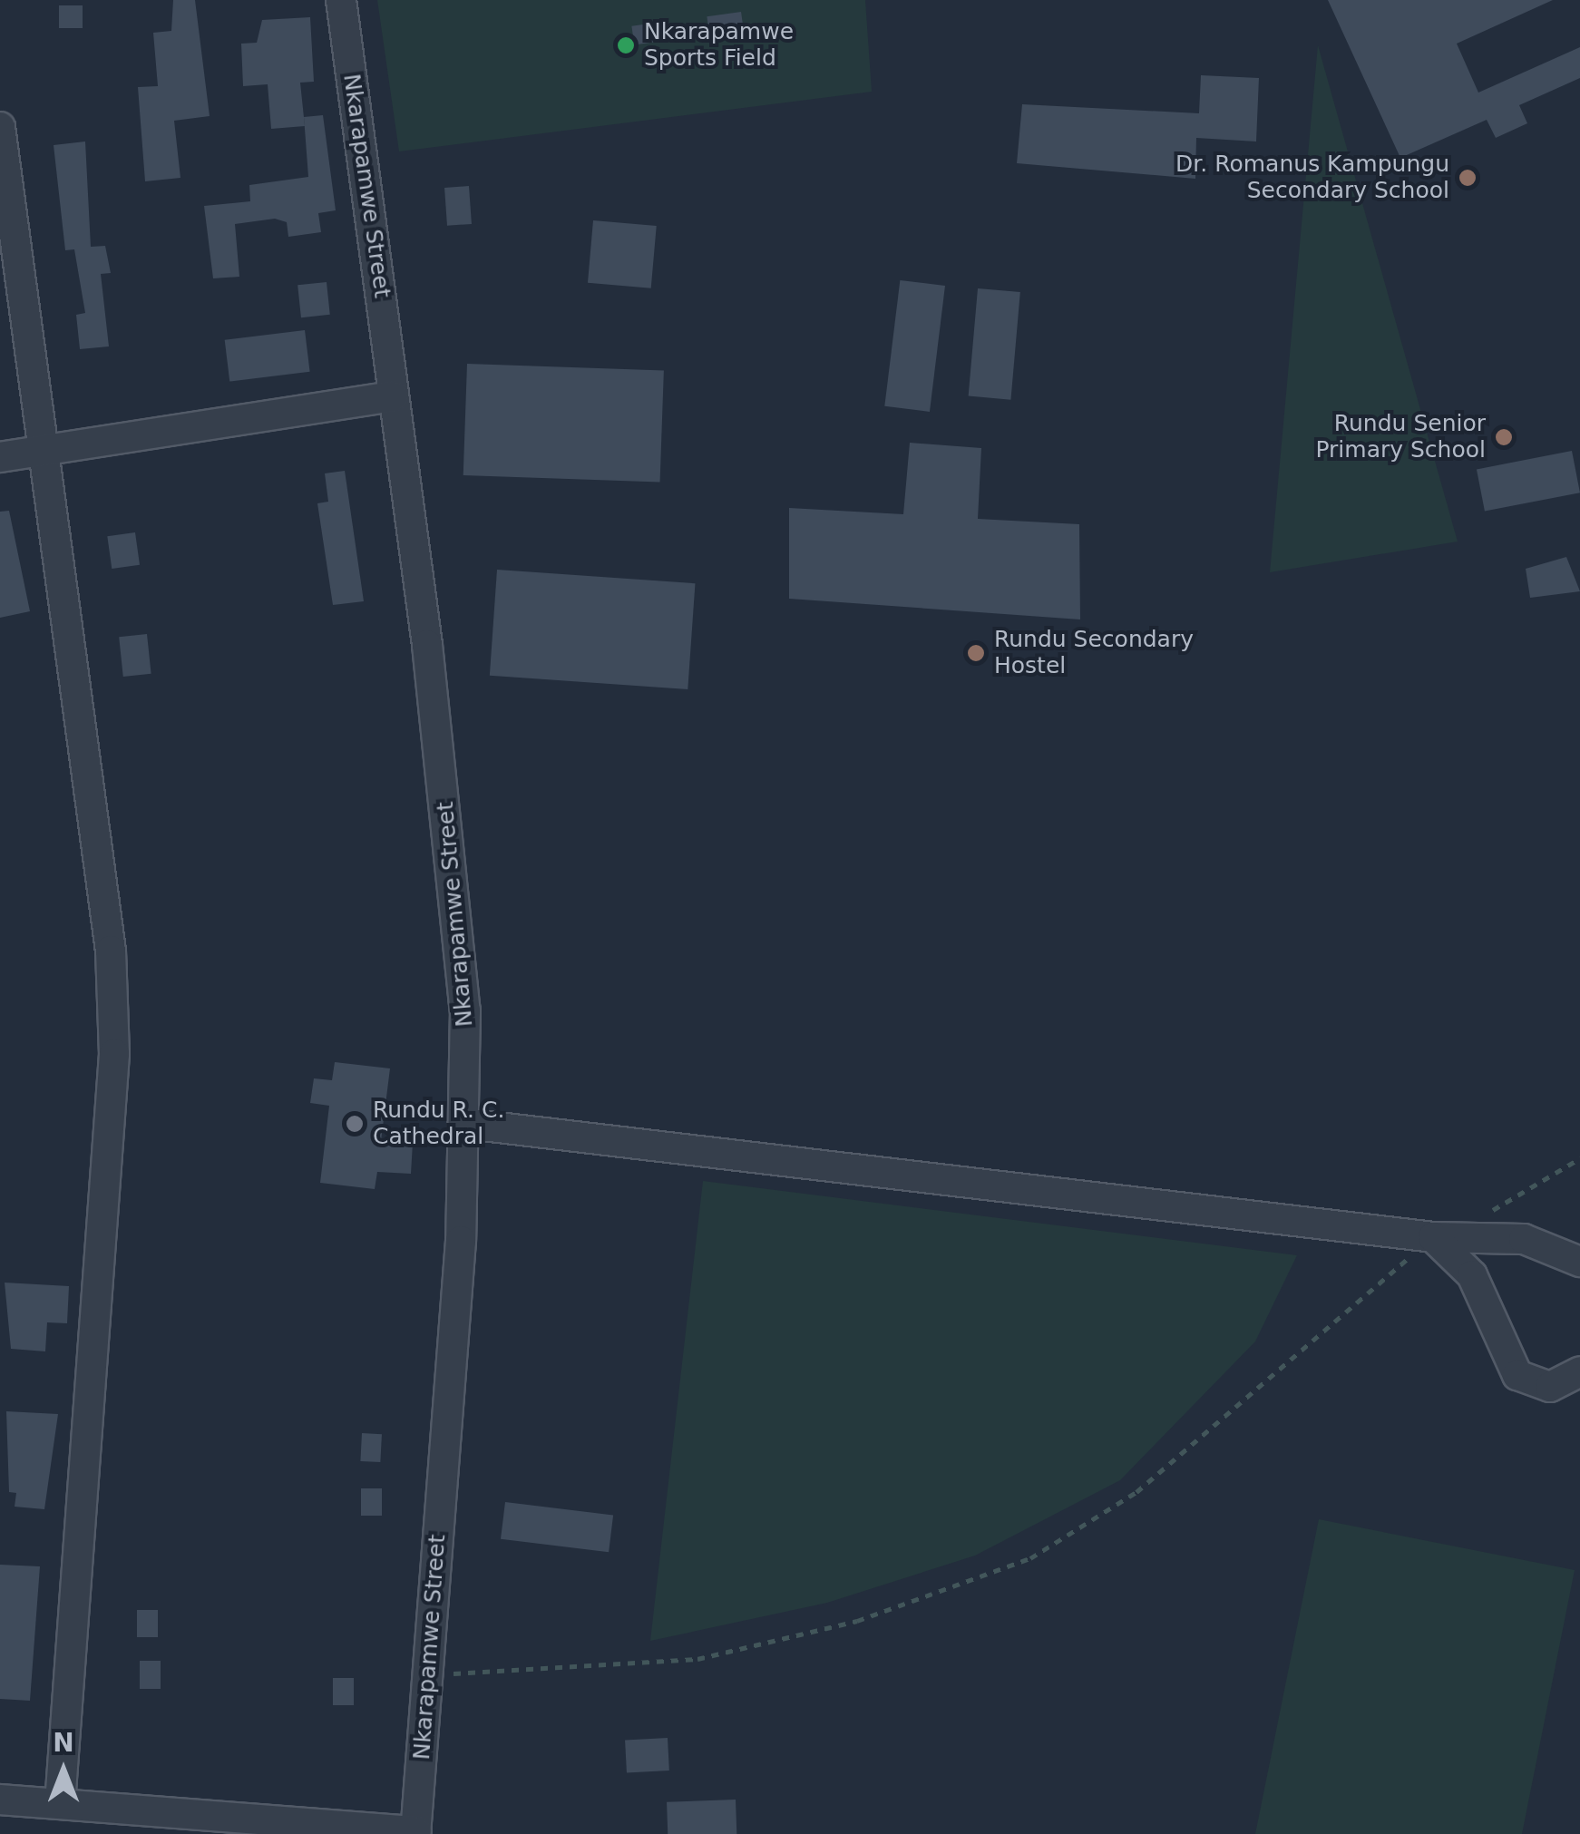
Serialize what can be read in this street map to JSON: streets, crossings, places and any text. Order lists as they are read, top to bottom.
{
  "streets": {
    "street": ["Nkarapamwe Street"]
  },
  "places": [
    "Nkarapamwe Sports Field",
    "Dr. Romanus Kampungu Secondary School",
    "Rundu Senior Primary School",
    "Rundu Secondary Hostel",
    "Rundu R. C. Cathedral"
  ],
  "north": "top"
}
